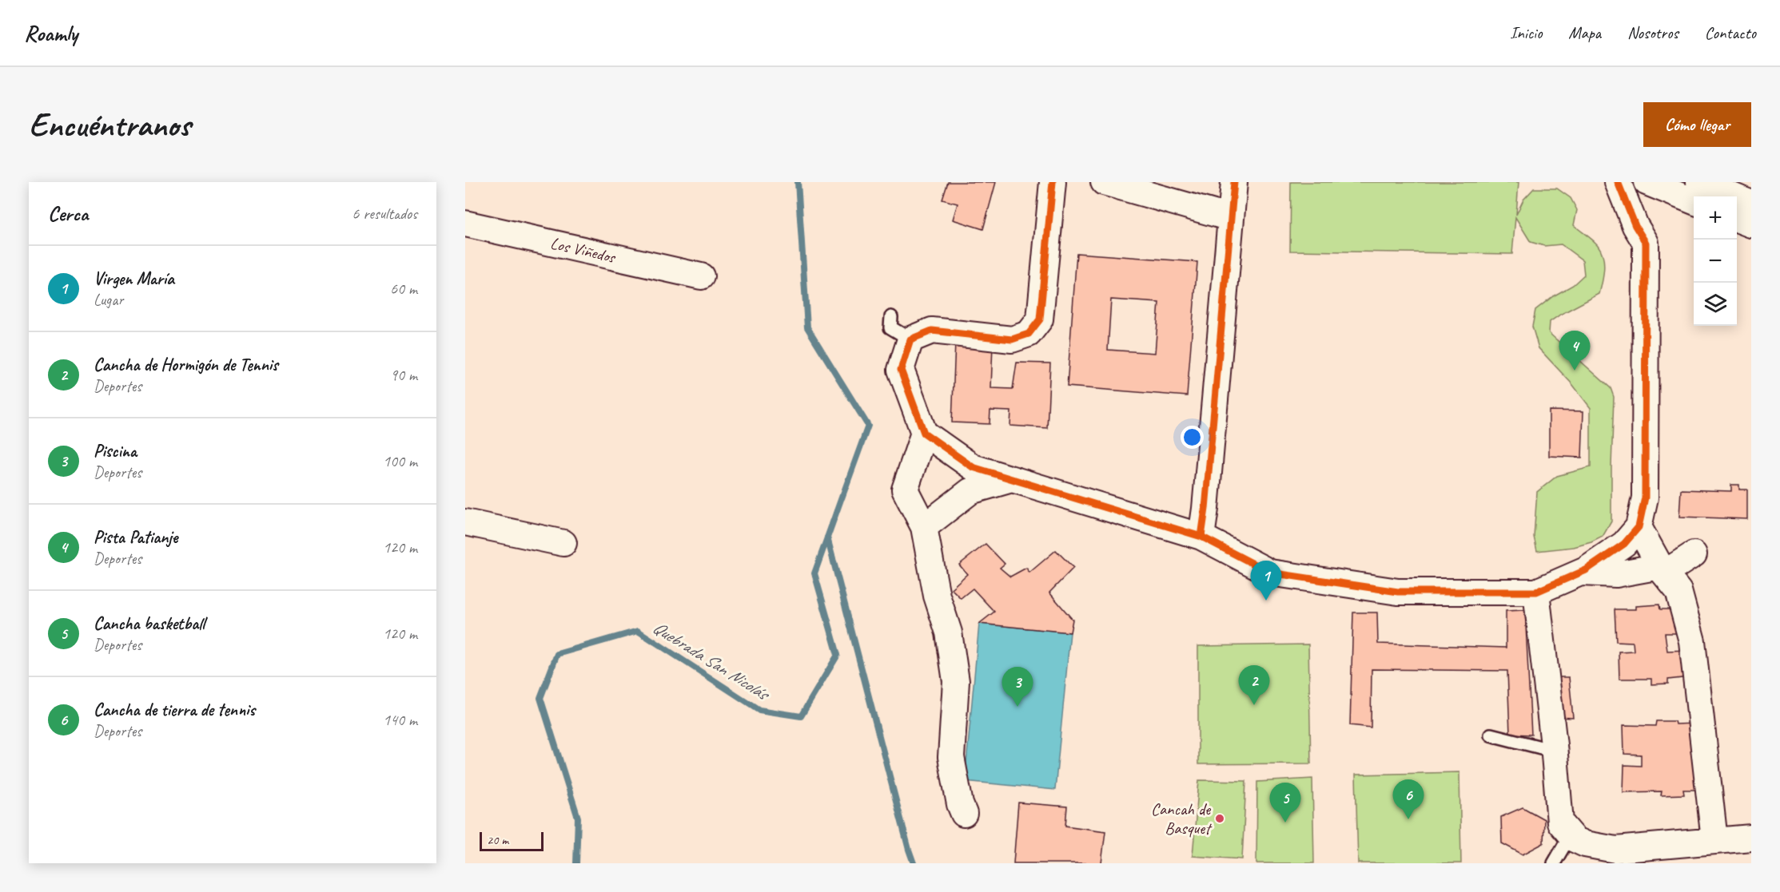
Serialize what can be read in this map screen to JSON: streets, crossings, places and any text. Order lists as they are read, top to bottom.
{
  "streets": {
    "street": ["Los Viñedos"]
  },
  "water": ["Quebrada San Nicolás"],
  "places": ["Cancah de Basquet"],
  "scale_bar": "20 m",
  "page": {
    "header": "Roamly",
    "nav": [
      "Inicio",
      "Mapa",
      "Nosotros",
      "Contacto"
    ],
    "buttons": "Cómo llegar",
    "title": "Encuéntranos",
    "heading": ["Cerca", "6 resultados"],
    "map_buttons": ["+", "−"],
    "list": [
      {
        "mark": "1",
        "name": "Virgen María",
        "note": "Lugar",
        "value": "60 m"
      },
      {
        "mark": "2",
        "name": "Cancha de Hormigón de Tennis",
        "note": "Deportes",
        "value": "90 m"
      },
      {
        "mark": "3",
        "name": "Piscina",
        "note": "Deportes",
        "value": "100 m"
      },
      {
        "mark": "4",
        "name": "Pista Patianje",
        "note": "Deportes",
        "value": "120 m"
      },
      {
        "mark": "5",
        "name": "Cancha basketball",
        "note": "Deportes",
        "value": "120 m"
      },
      {
        "mark": "6",
        "name": "Cancha de tierra de tennis",
        "note": "Deportes",
        "value": "140 m"
      }
    ],
    "pins": [
      "4",
      "1",
      "2",
      "3",
      "6",
      "5"
    ],
    "scale": "20 m"
  }
}
